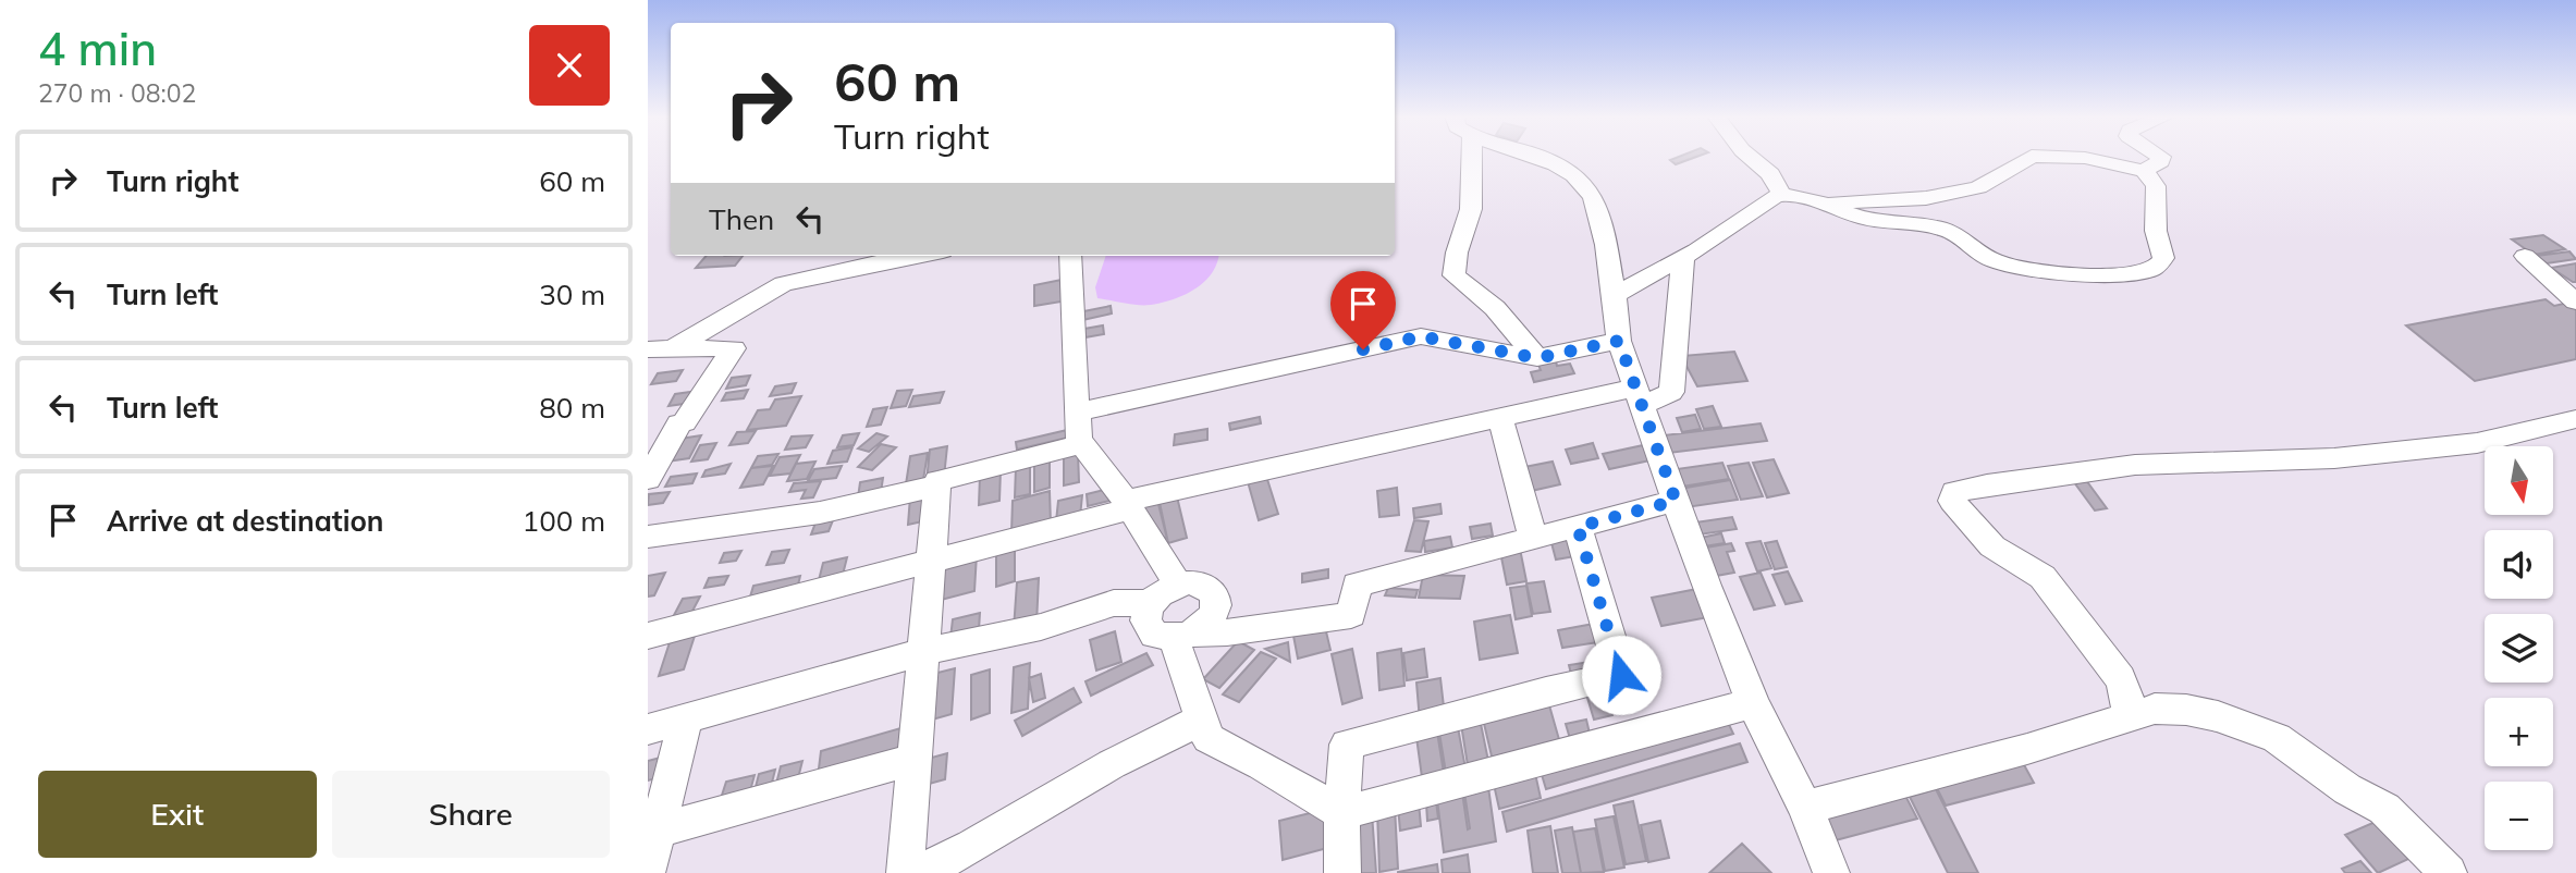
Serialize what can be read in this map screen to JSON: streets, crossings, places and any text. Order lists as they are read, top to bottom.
{
  "north": "bottom",
  "page": {
    "heading": ["4 min", "270 m · 08:02"],
    "turn": ["60 m", "Turn right"],
    "list": [
      {
        "name": "Turn right",
        "value": "60 m"
      },
      {
        "name": "Turn left",
        "value": "30 m"
      },
      {
        "name": "Turn left",
        "value": "80 m"
      },
      {
        "name": "Arrive at destination",
        "value": "100 m"
      }
    ],
    "then": "Then",
    "map_buttons": ["+", "−"],
    "buttons": ["Exit", "Share"]
  }
}
